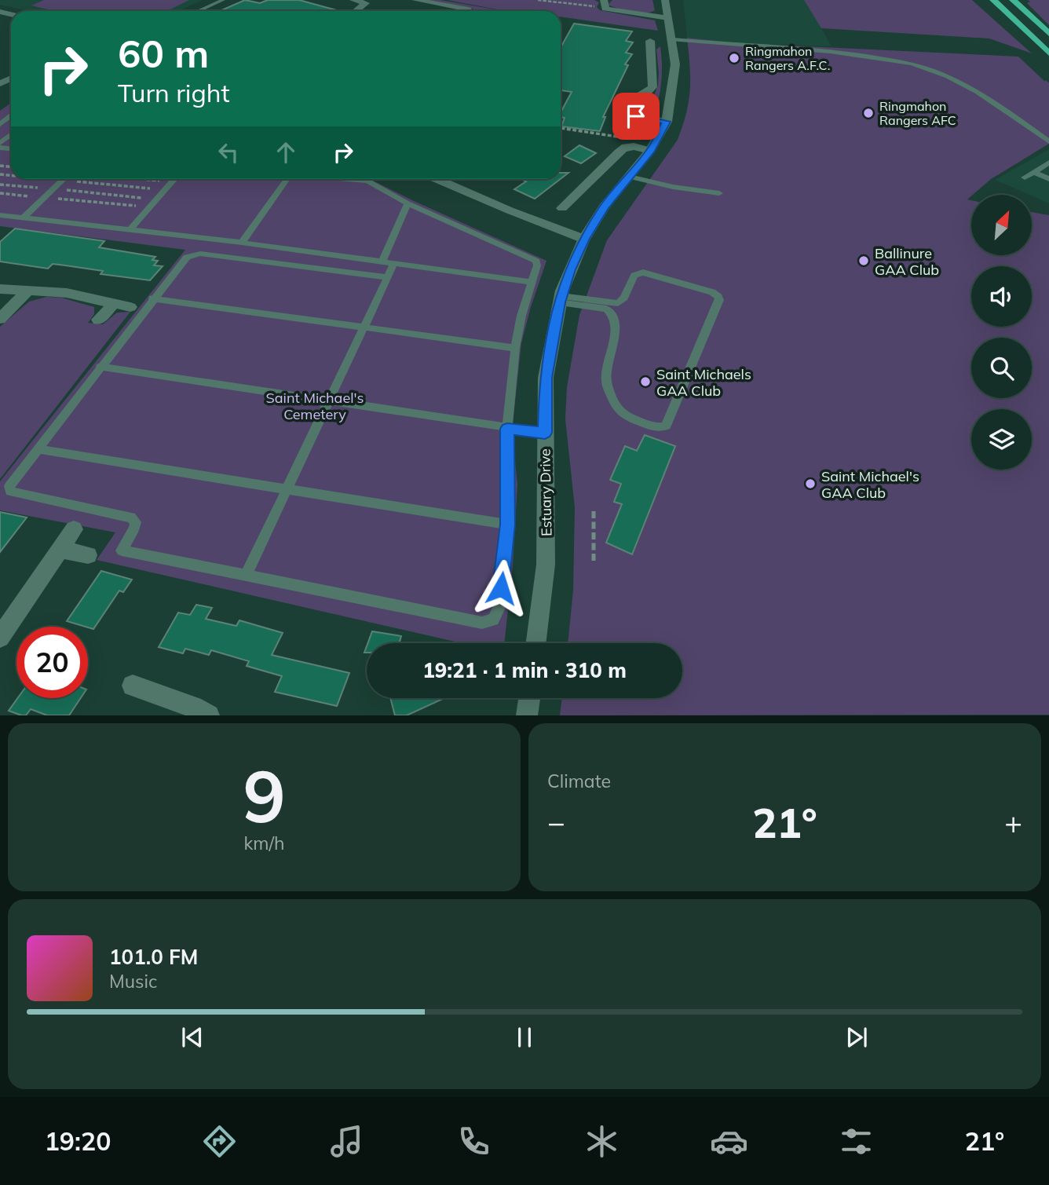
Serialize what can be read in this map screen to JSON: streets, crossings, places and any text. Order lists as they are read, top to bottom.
{
  "streets": {
    "street": ["Estuary Drive"]
  },
  "parks": ["Saint Michael's Cemetery"],
  "places": [
    "Ringmahon Rangers A.F.C.",
    "Ringmahon Rangers AFC",
    "Ballinure GAA Club",
    "Saint Michaels GAA Club",
    "Saint Michael's GAA Club"
  ],
  "north": "top right",
  "page": {
    "turn": ["60 m", "Turn right"],
    "limit": "20",
    "trip": "19:21 · 1 min · 310 m",
    "tile": [
      ["9", "km/h"],
      "Climate"
    ],
    "heat": ["−", "21°", "+"],
    "song": ["101.0 FM", "Music"],
    "tabs": ["19:20", "21°"]
  }
}
